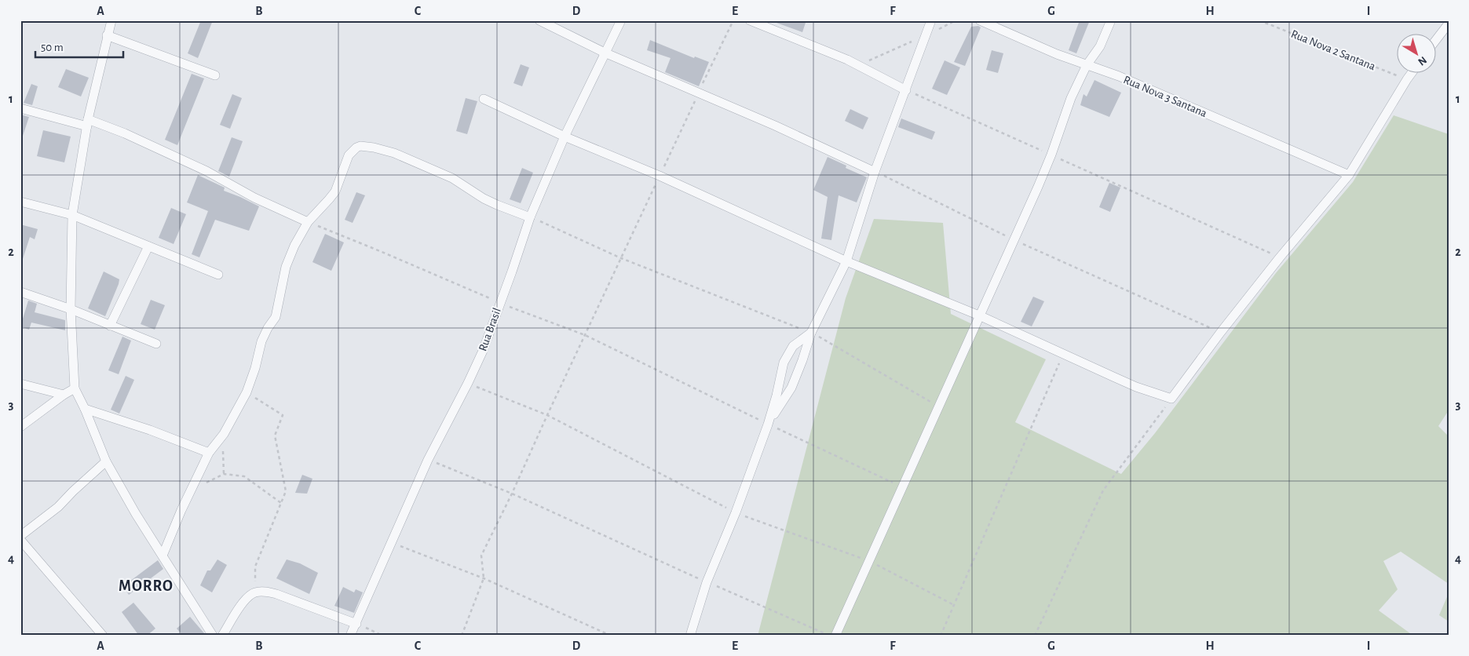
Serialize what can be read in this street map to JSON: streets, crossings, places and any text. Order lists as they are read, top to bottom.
{
  "streets": {
    "street": ["Rua Nova 3 Santana", "Rua Brasil"],
    "path": ["Rua Nova 2 Santana"]
  },
  "districts": ["MORRO"],
  "scale_bar": "50 m",
  "north": "bottom right",
  "grid": {
    "columns": [
      "A",
      "B",
      "C",
      "D",
      "E",
      "F",
      "G",
      "H",
      "I"
    ],
    "rows": [
      "1",
      "2",
      "3",
      "4"
    ]
  }
}
